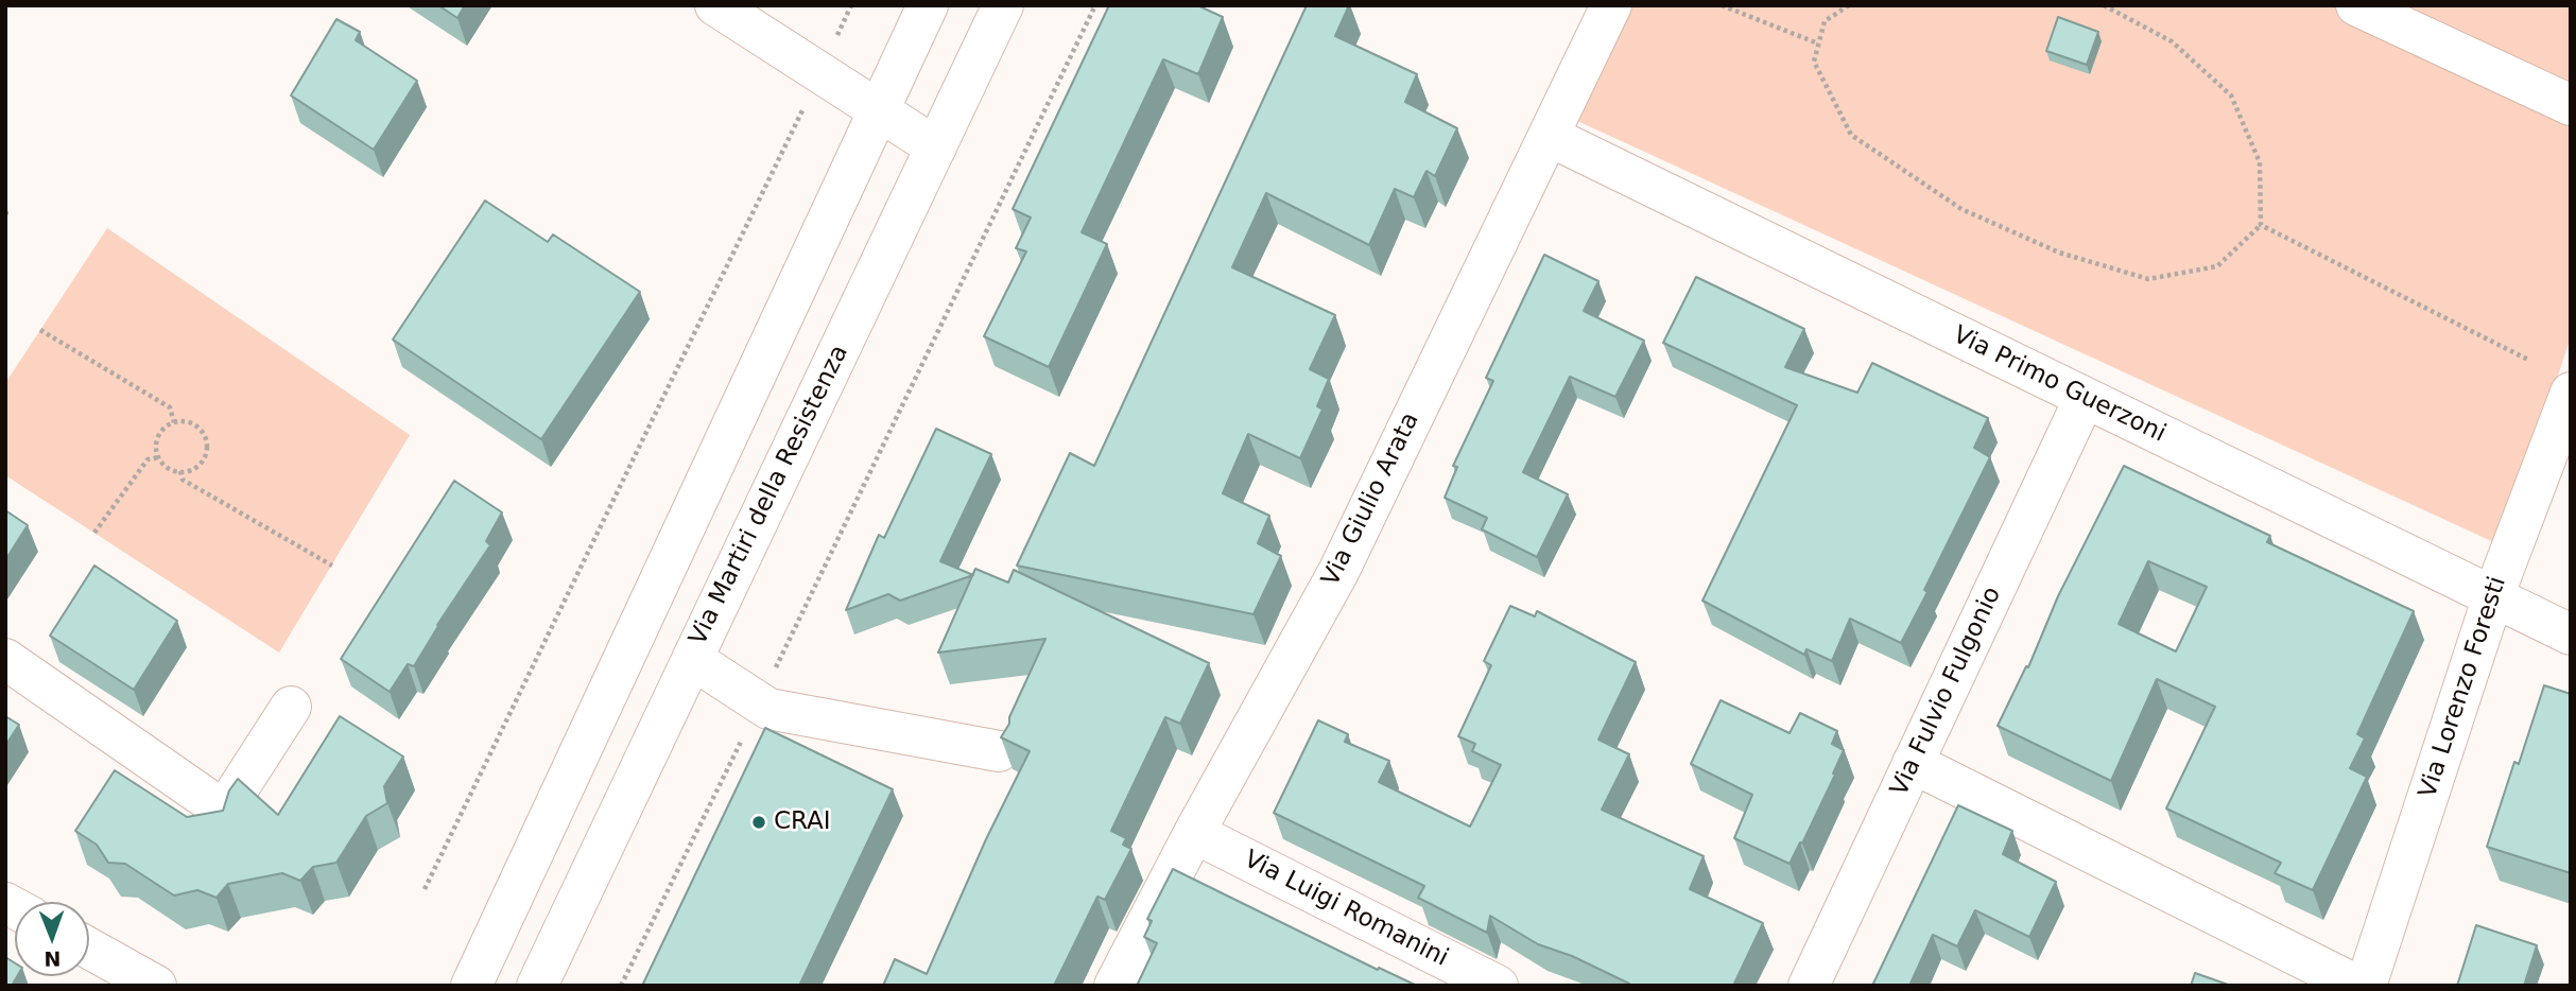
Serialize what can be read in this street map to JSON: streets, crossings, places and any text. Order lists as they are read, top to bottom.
{
  "streets": {
    "street": [
      "Via Primo Guerzoni",
      "Via Martiri della Resistenza",
      "Via Giulio Arata",
      "Via Lorenzo Foresti",
      "Via Fulvio Fulgonio",
      "Via Luigi Romanini"
    ]
  },
  "crossings": [
    ["Via Primo Guerzoni", "Via Giulio Arata"],
    ["Via Primo Guerzoni", "Via Lorenzo Foresti"],
    ["Via Primo Guerzoni", "Via Fulvio Fulgonio"],
    ["Via Giulio Arata", "Via Luigi Romanini"]
  ],
  "places": ["CRAI"],
  "north": "bottom"
}
